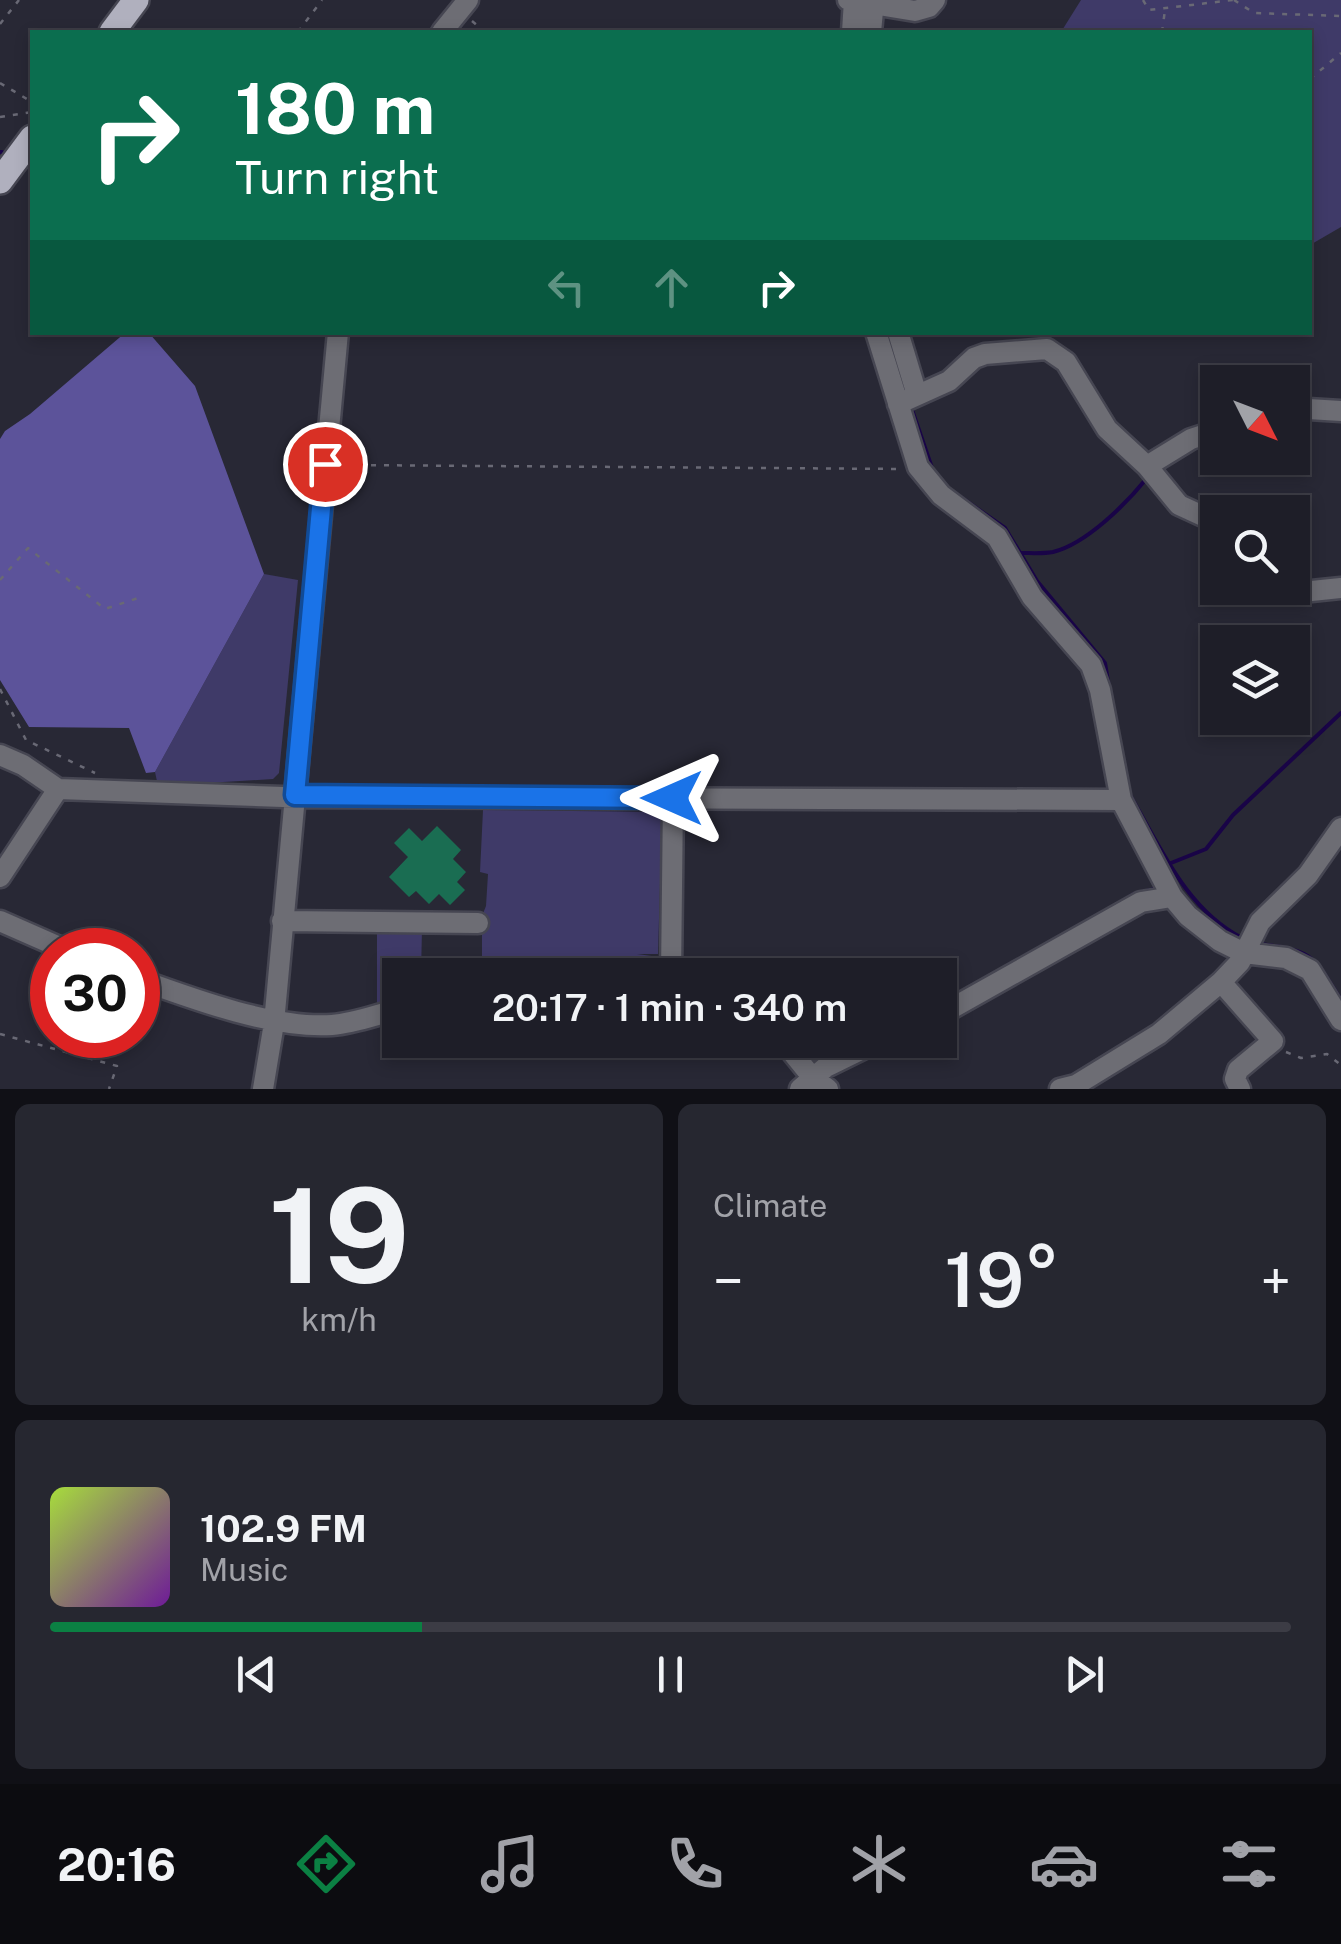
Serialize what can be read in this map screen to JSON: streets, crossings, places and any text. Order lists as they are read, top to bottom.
{
  "north": "bottom right",
  "page": {
    "turn": ["180 m", "Turn right"],
    "limit": "30",
    "trip": "20:17 · 1 min · 340 m",
    "tile": [
      ["19", "km/h"],
      "Climate"
    ],
    "heat": ["−", "19°", "+"],
    "song": ["102.9 FM", "Music"],
    "tabs": "20:16"
  }
}
